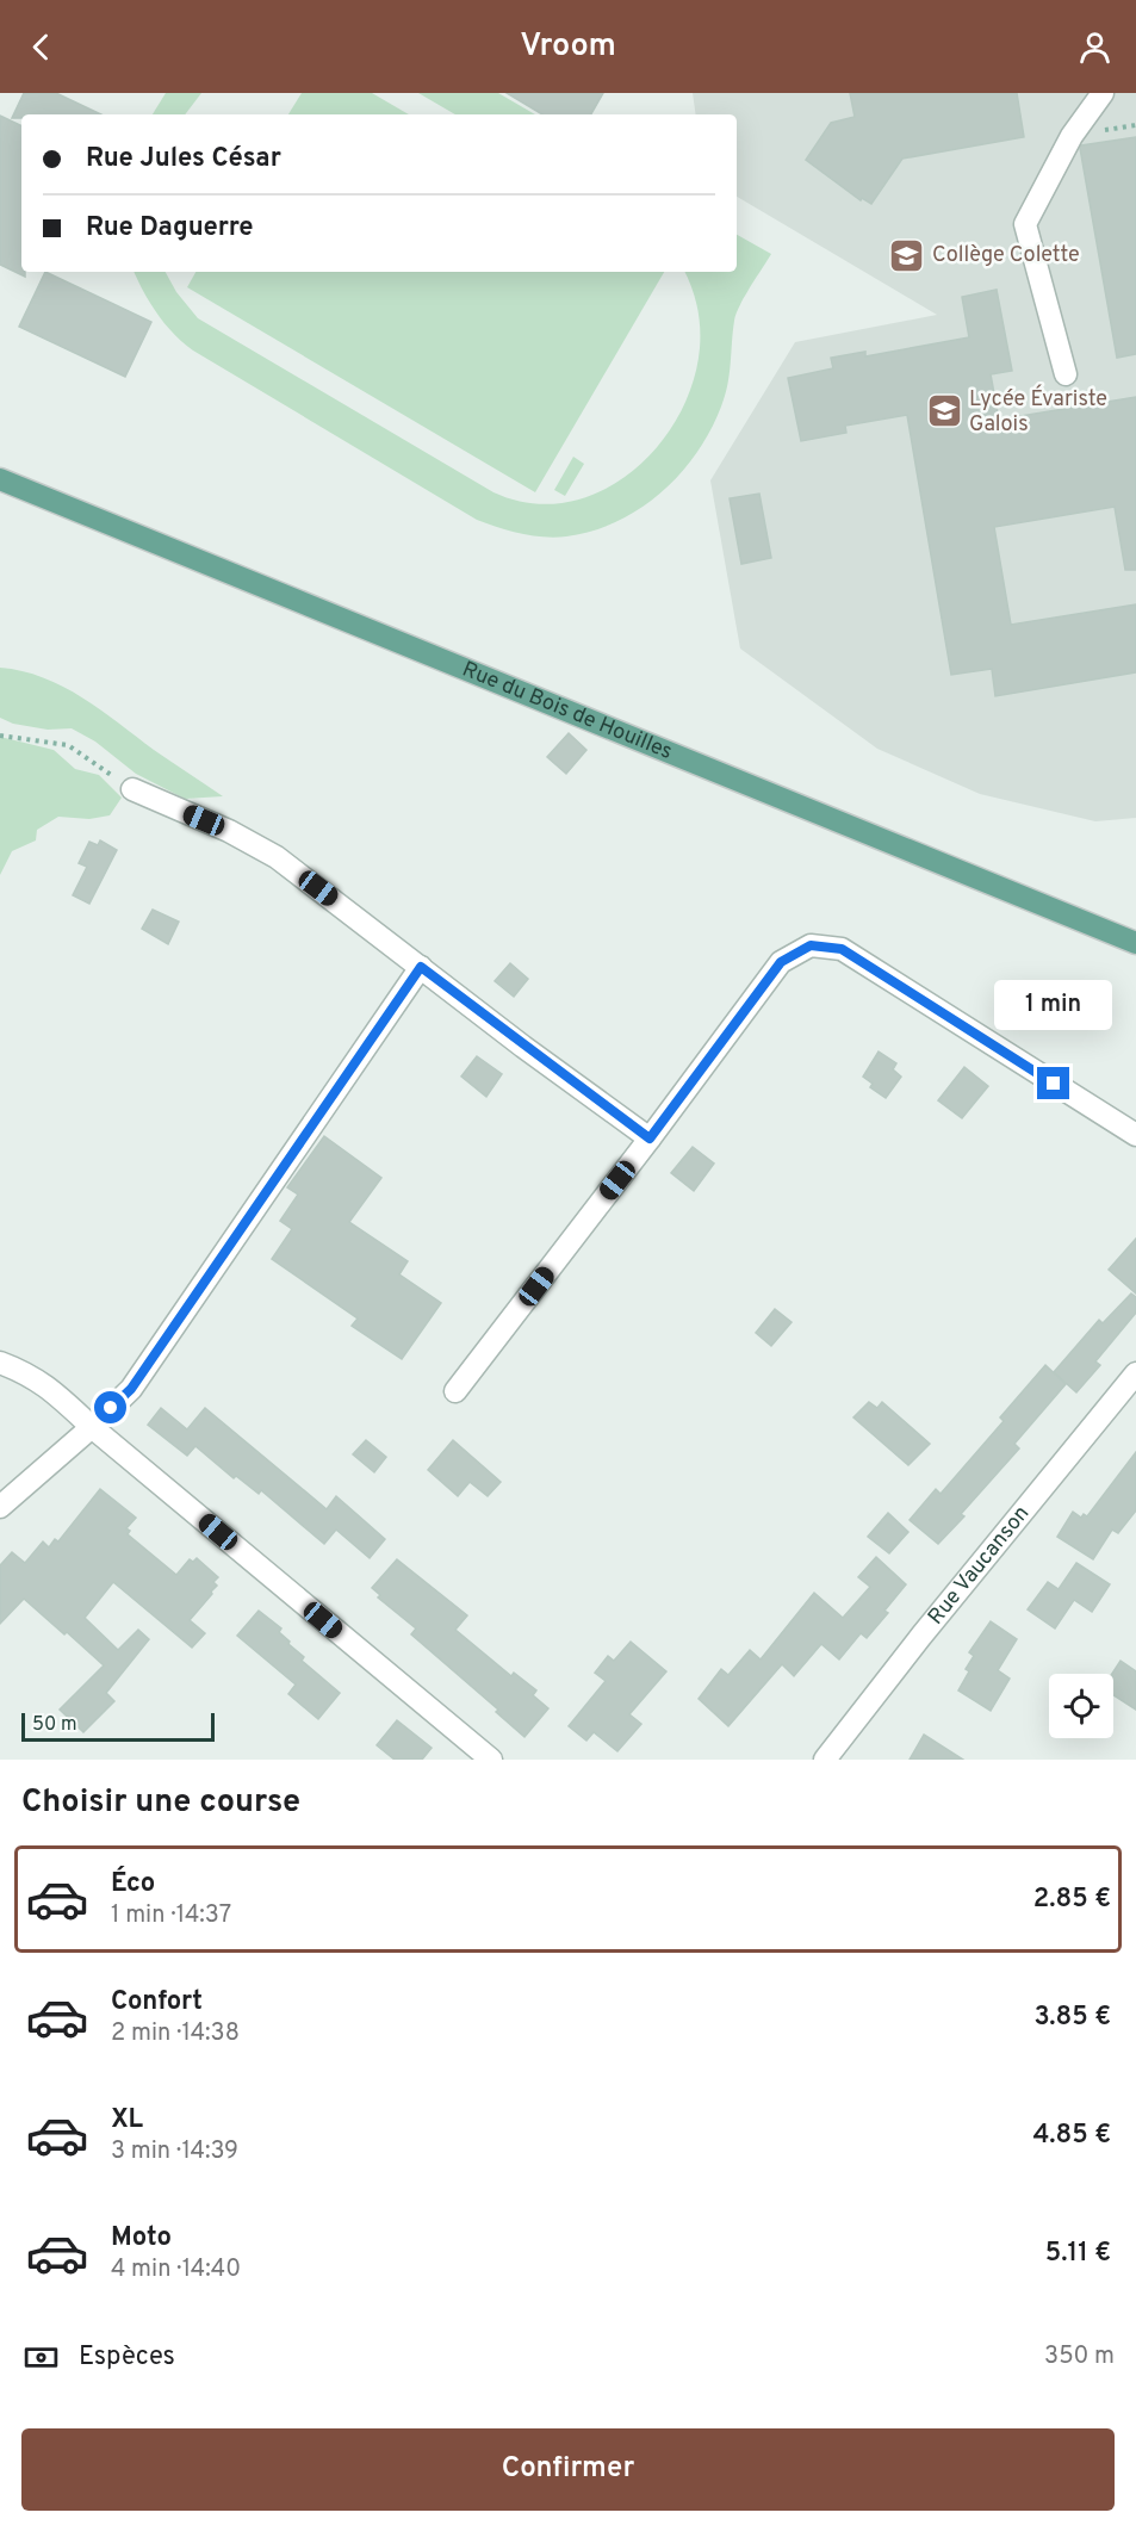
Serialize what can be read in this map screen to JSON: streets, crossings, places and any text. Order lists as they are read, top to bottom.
{
  "streets": {
    "main road": ["Rue du Bois de Houilles"],
    "street": ["Rue Vaucanson"]
  },
  "places": {
    "school or university": ["Collège Colette", "Lycée Évariste Galois"]
  },
  "scale_bar": "50 m",
  "page": {
    "header": "Vroom",
    "banner": ["Rue Jules César", "Rue Daguerre"],
    "bubble": "1 min",
    "scale": "50 m",
    "heading": "Choisir une course",
    "list": [
      {
        "name": "Éco",
        "note": "1 min · 14:37",
        "value": "2.85 €"
      },
      {
        "name": "Confort",
        "note": "2 min · 14:38",
        "value": "3.85 €"
      },
      {
        "name": "XL",
        "note": "3 min · 14:39",
        "value": "4.85 €"
      },
      {
        "name": "Moto",
        "note": "4 min · 14:40",
        "value": "5.11 €"
      }
    ],
    "pay": ["Espèces", "350 m"],
    "buttons": "Confirmer"
  }
}
